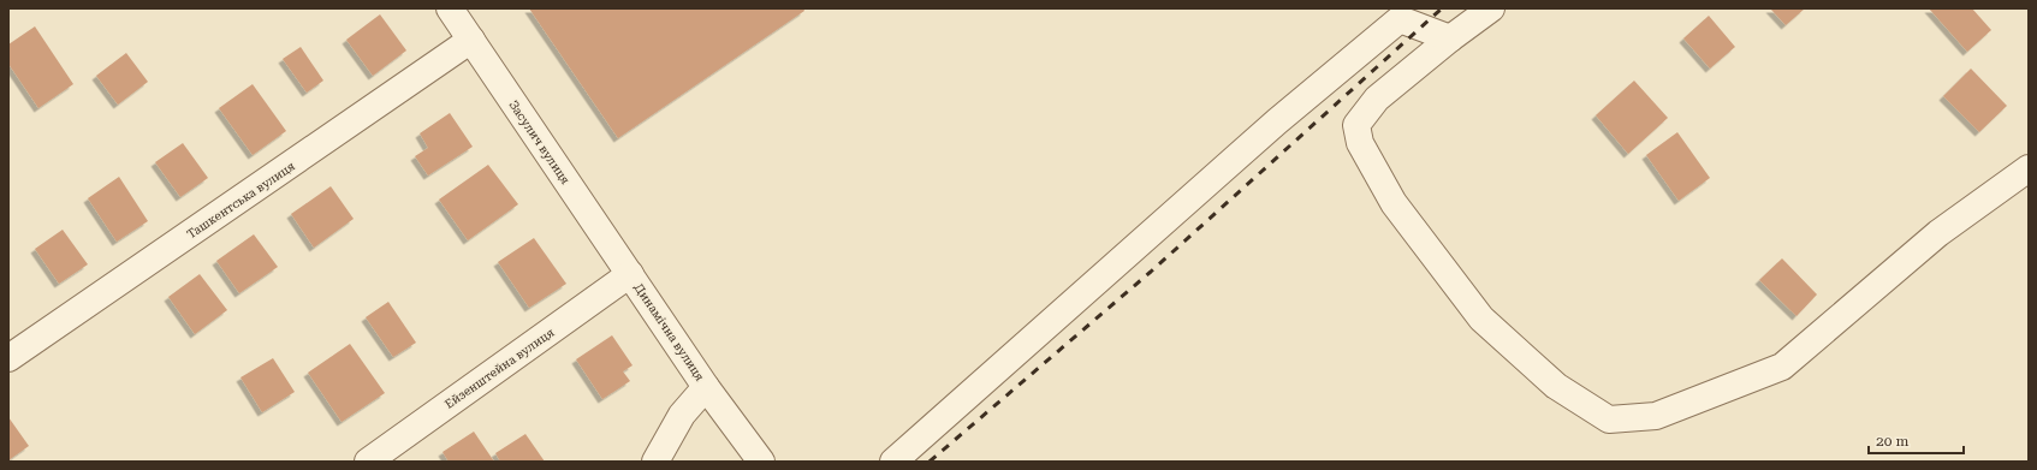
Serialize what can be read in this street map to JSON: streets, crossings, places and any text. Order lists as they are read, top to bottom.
{
  "streets": {
    "street": [
      "Засулич вулиця",
      "Ташкентська вулиця",
      "Динамічна вулиця",
      "Ейзенштейна вулиця"
    ]
  },
  "crossings": [
    ["Засулич вулиця", "Ташкентська вулиця"],
    ["Засулич вулиця", "Динамічна вулиця"],
    ["Засулич вулиця", "Ейзенштейна вулиця"],
    ["Динамічна вулиця", "Ейзенштейна вулиця"]
  ],
  "scale_bar": "20 m"
}
